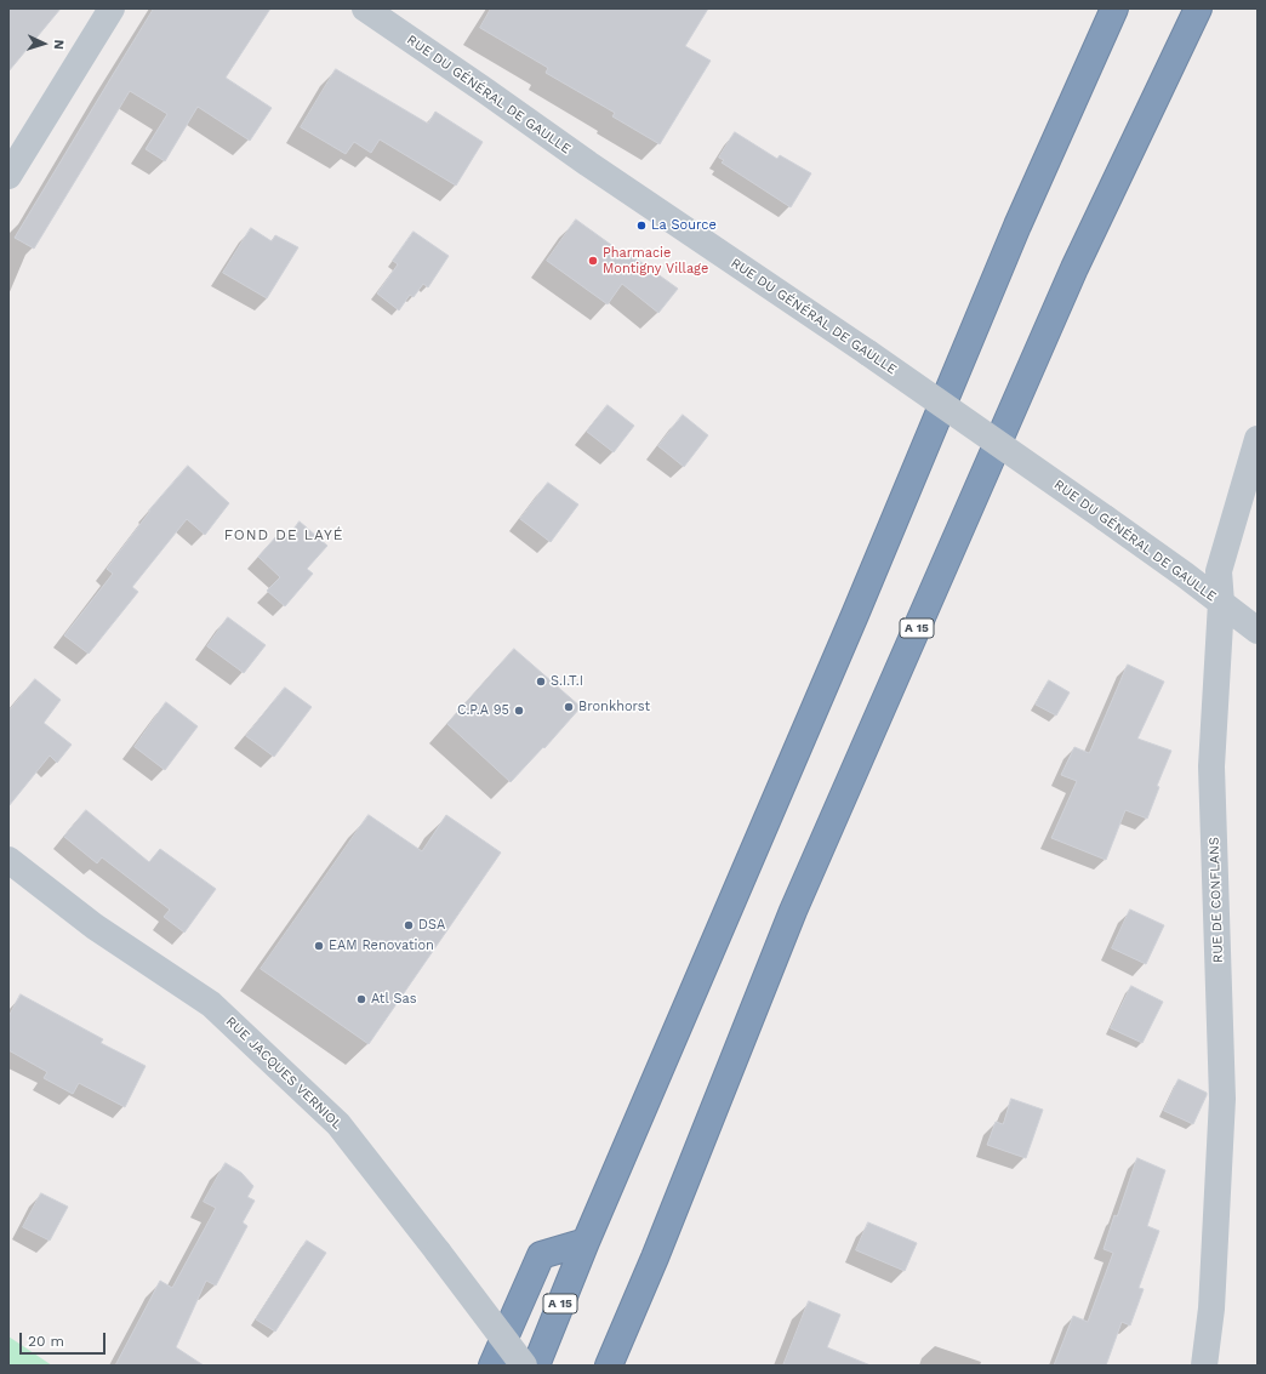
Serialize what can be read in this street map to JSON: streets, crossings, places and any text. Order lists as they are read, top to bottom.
{
  "streets": {
    "highway": ["A 15"],
    "street": ["RUE DU GÉNÉRAL DE GAULLE", "RUE DE CONFLANS", "RUE JACQUES VERNIOL"]
  },
  "crossings": [
    ["RUE DU GÉNÉRAL DE GAULLE", "RUE DE CONFLANS"]
  ],
  "districts": ["FOND DE LAYÉ"],
  "places": [
    "La Source",
    "Pharmacie Montigny Village",
    "S.I.T.I",
    "Bronkhorst",
    "C.P.A 95",
    "DSA",
    "EAM Renovation",
    "Atl Sas"
  ],
  "scale_bar": "20 m",
  "north": "right"
}
